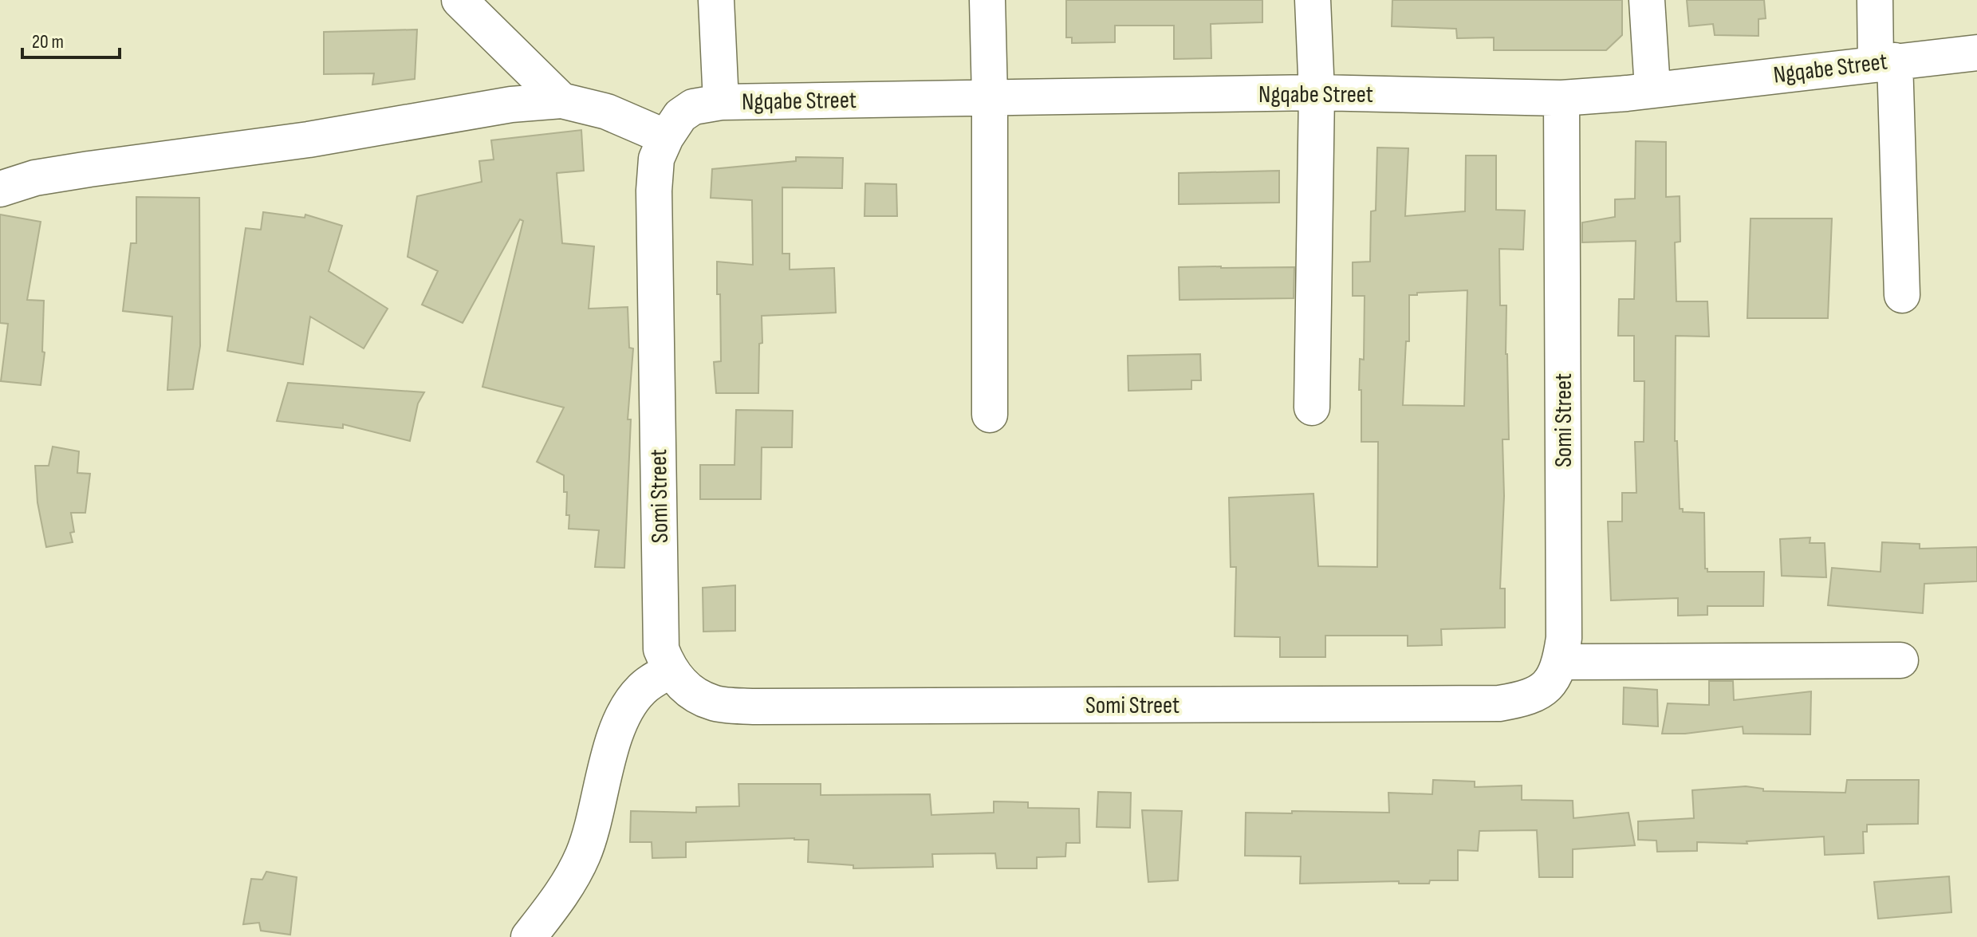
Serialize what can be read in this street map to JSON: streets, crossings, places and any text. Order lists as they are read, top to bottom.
{
  "streets": {
    "street": ["Ngqabe Street", "Somi Street"]
  },
  "crossings": [
    ["Ngqabe Street", "Somi Street"]
  ],
  "scale_bar": "20 m"
}
